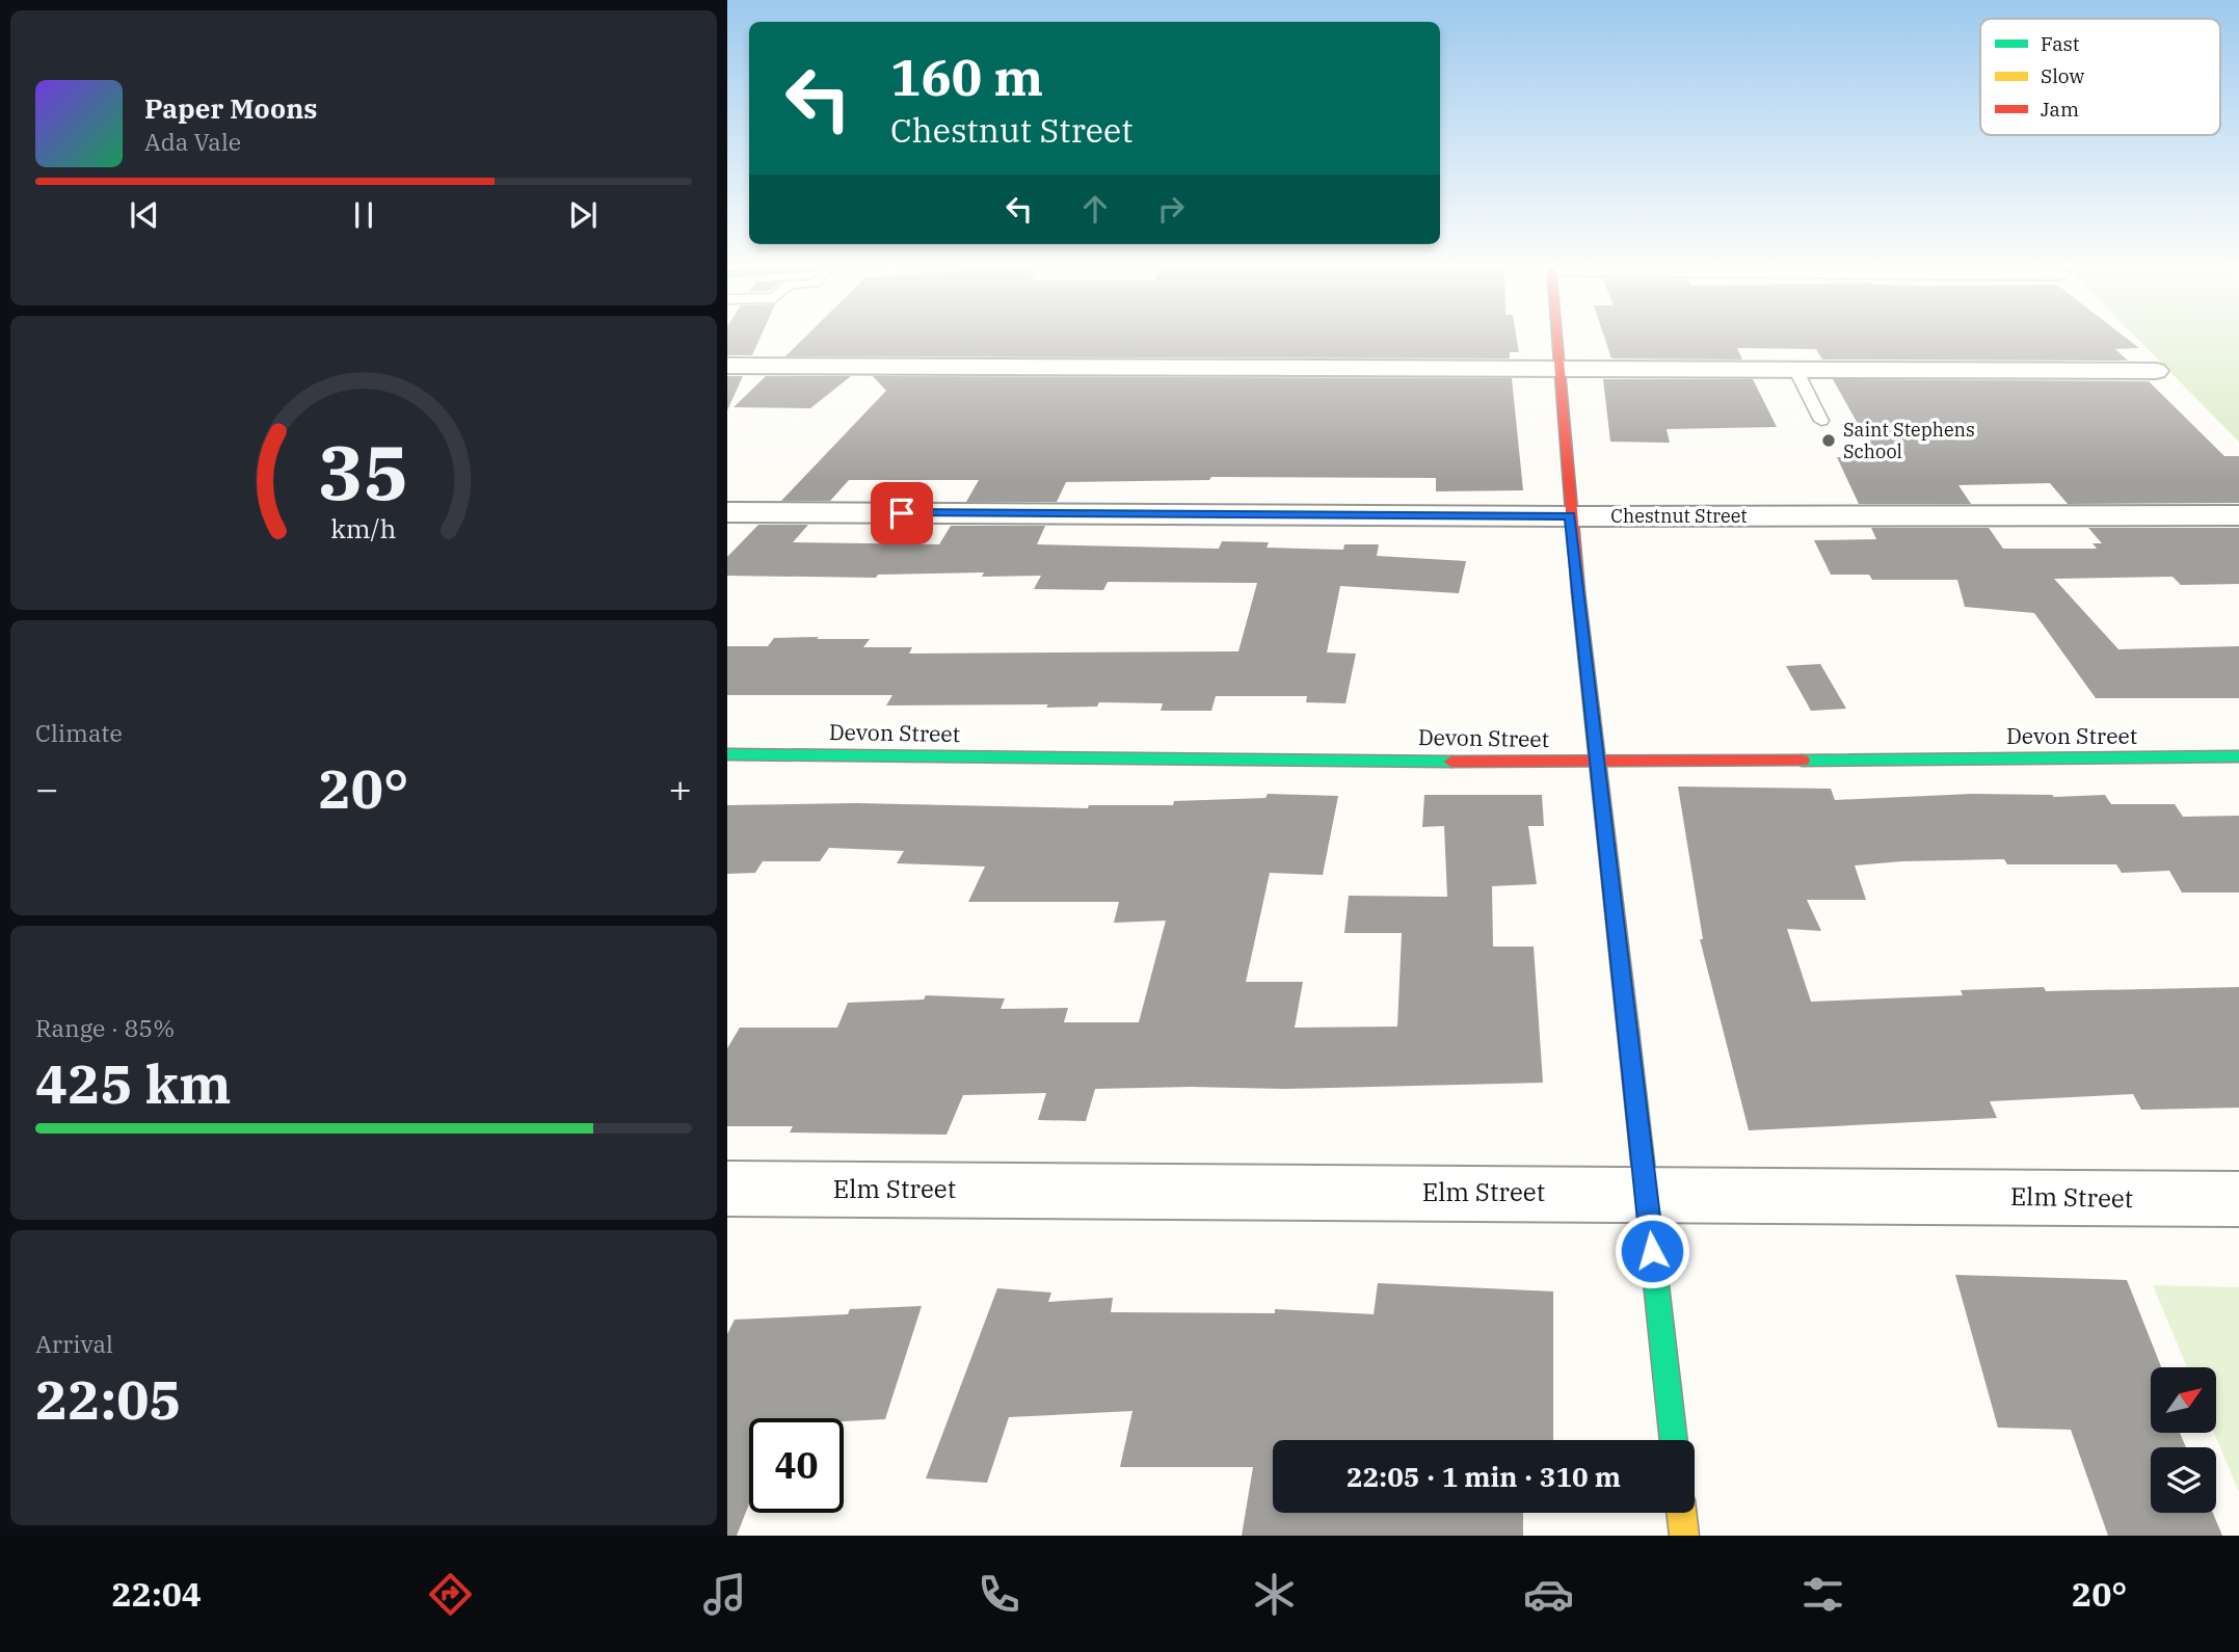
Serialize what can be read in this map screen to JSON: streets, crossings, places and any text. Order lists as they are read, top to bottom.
{
  "streets": {
    "street": ["Chestnut Street", "Devon Street", "Elm Street"]
  },
  "places": ["Saint Stephens School"],
  "legend": ["Fast", "Slow", "Jam"],
  "north": "top right",
  "page": {
    "turn": ["160 m", "Chestnut Street"],
    "song": ["Paper Moons", "Ada Vale"],
    "tile": [
      "Climate",
      ["Range · 85%", "425 km"],
      ["Arrival", "22:05"]
    ],
    "heat": ["−", "20°", "+"],
    "limit": "40",
    "trip": "22:05 · 1 min · 310 m",
    "tabs": ["22:04", "20°"],
    "gauge": ["35", "km/h"]
  }
}
